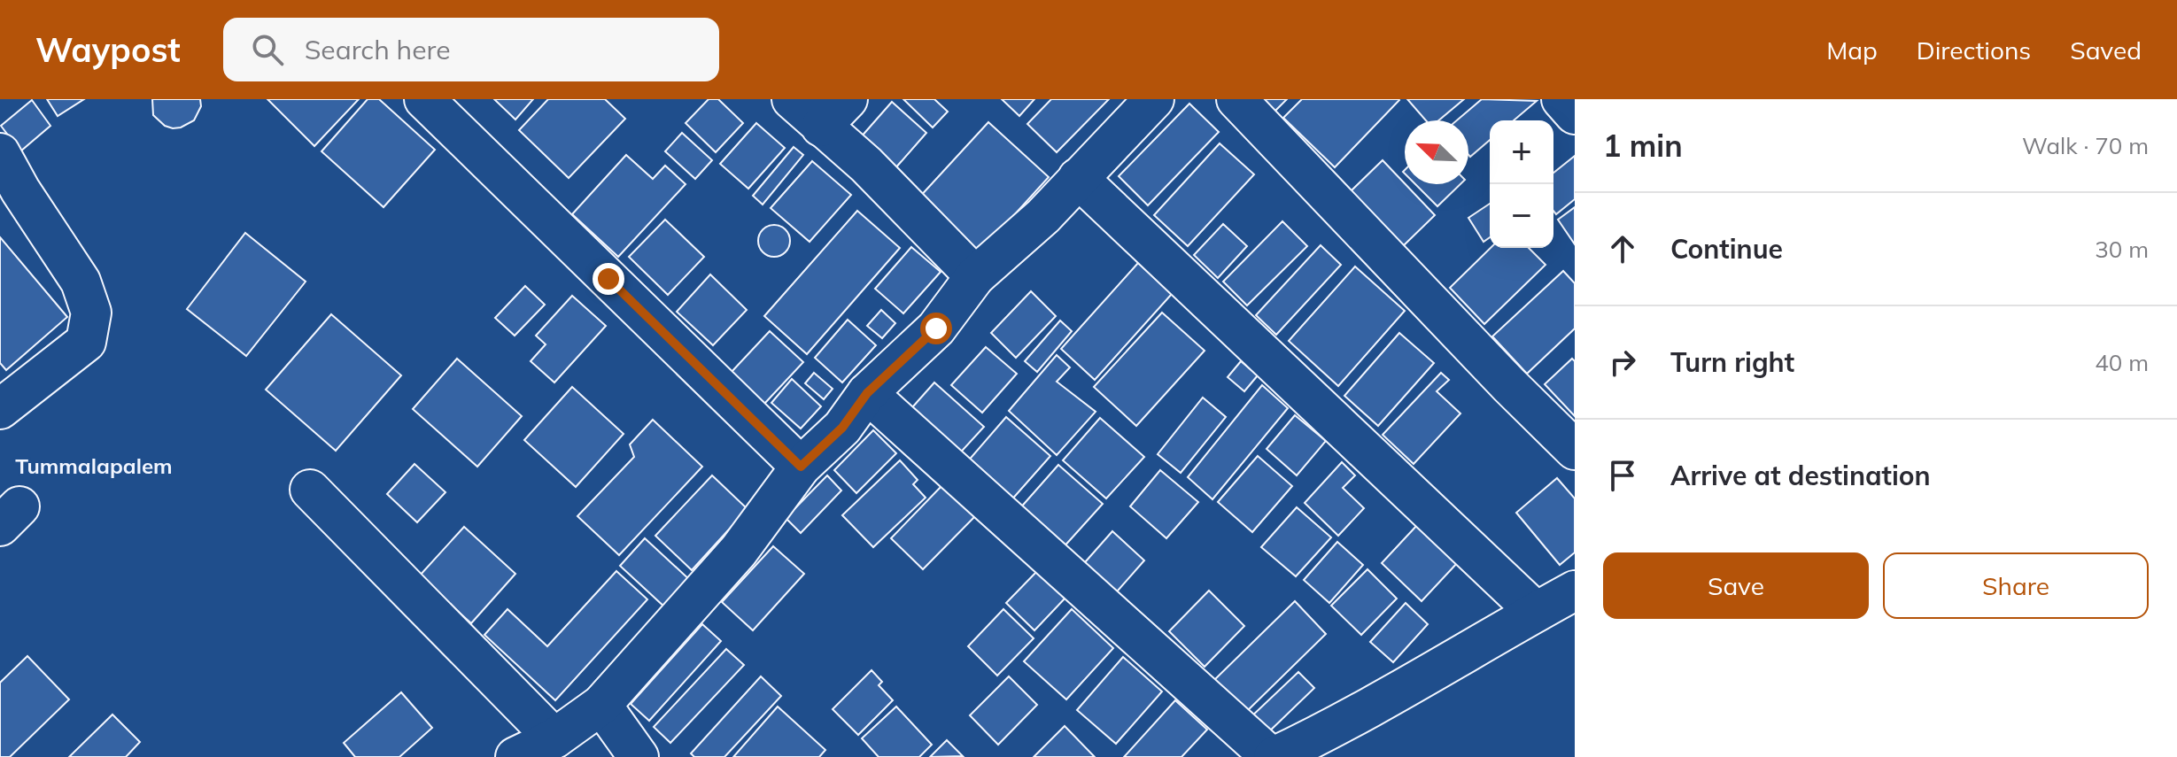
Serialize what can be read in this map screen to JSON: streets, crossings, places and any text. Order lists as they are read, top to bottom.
{
  "districts": ["Tummalapalem"],
  "north": "top left",
  "page": {
    "header": "Waypost",
    "search": "Search here",
    "nav": ["Map", "Directions", "Saved"],
    "heading": ["1 min", "Walk · 70 m"],
    "map_buttons": ["+", "−"],
    "list": [
      ["Continue", "30 m"],
      ["Turn right", "40 m"],
      "Arrive at destination"
    ],
    "buttons": ["Save", "Share"]
  }
}
